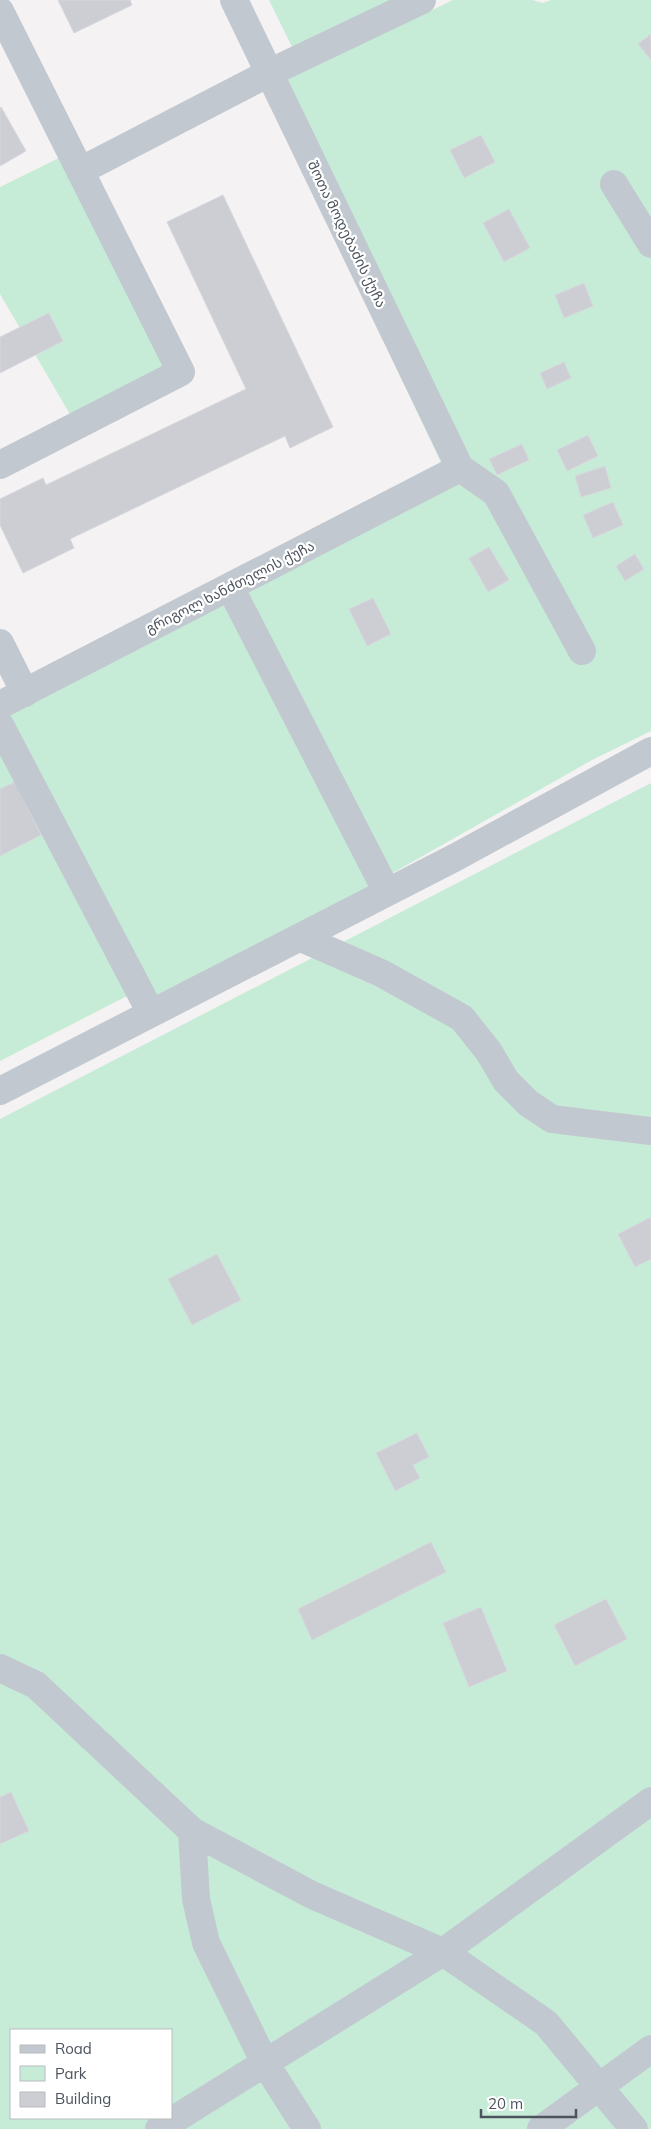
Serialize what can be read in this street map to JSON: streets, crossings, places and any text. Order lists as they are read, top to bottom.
{
  "streets": {
    "street": ["შოთა მოდებაძის ქუჩა", "გრიგოლ ხანძთელის ქუჩა"]
  },
  "crossings": [
    ["შოთა მოდებაძის ქუჩა", "გრიგოლ ხანძთელის ქუჩა"]
  ],
  "legend": ["Road", "Park", "Building"],
  "scale_bar": "20 m"
}
